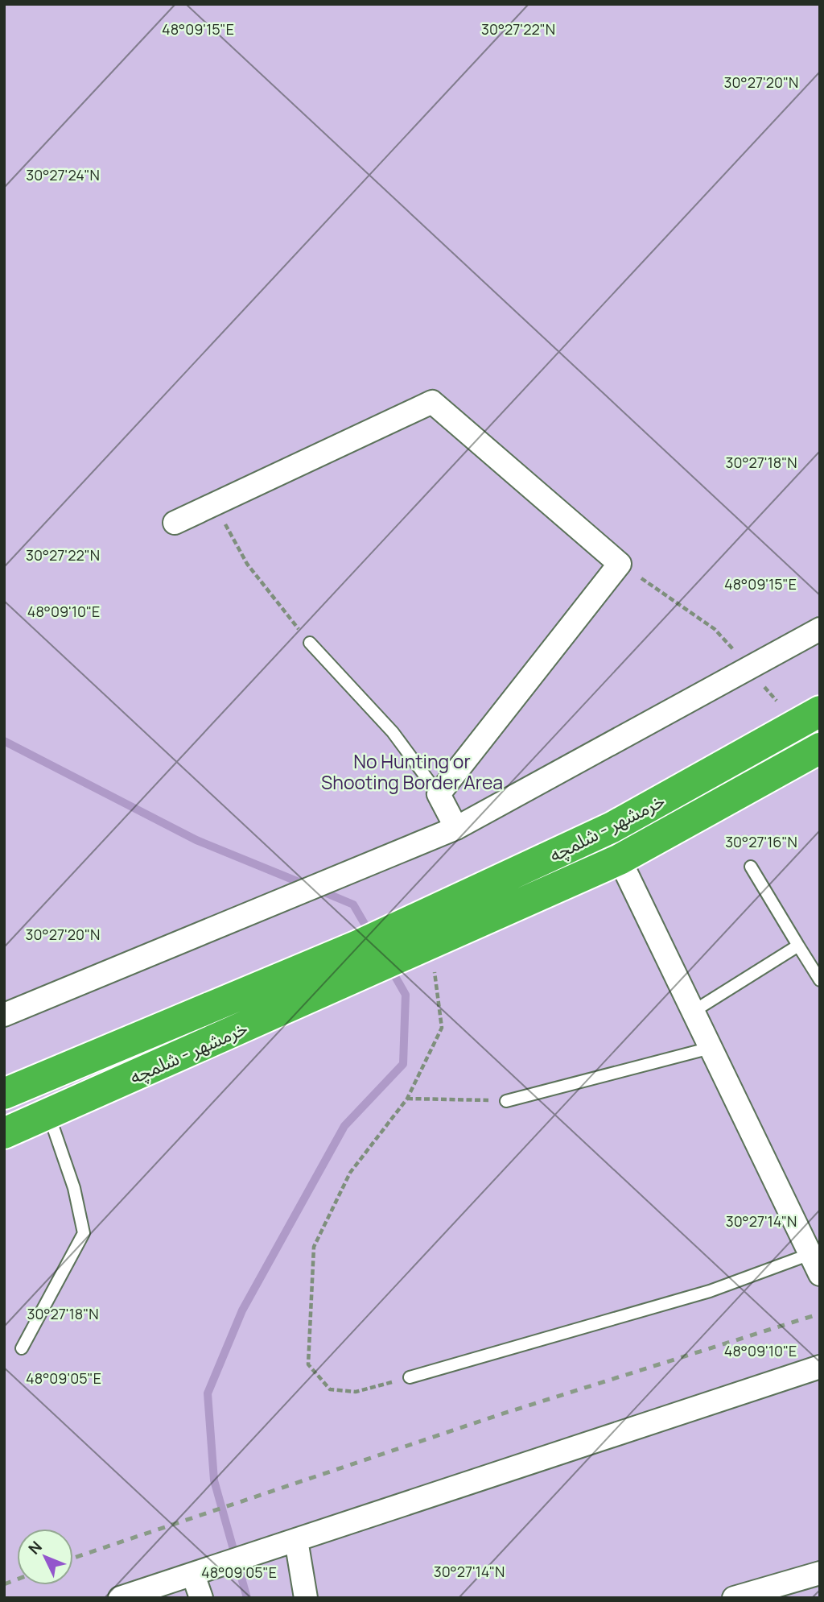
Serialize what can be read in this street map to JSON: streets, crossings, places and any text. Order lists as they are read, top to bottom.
{
  "streets": {
    "highway": ["خرمشهر - شلمچه"]
  },
  "parks": ["No Hunting or Shooting Border Area"],
  "north": "top left",
  "coordinates": [
    "48°09'15\"E",
    "30°27'22\"N",
    "30°27'20\"N",
    "30°27'24\"N",
    "30°27'18\"N",
    "48°09'10\"E",
    "30°27'16\"N",
    "30°27'14\"N",
    "48°09'05\"E"
  ]
}
